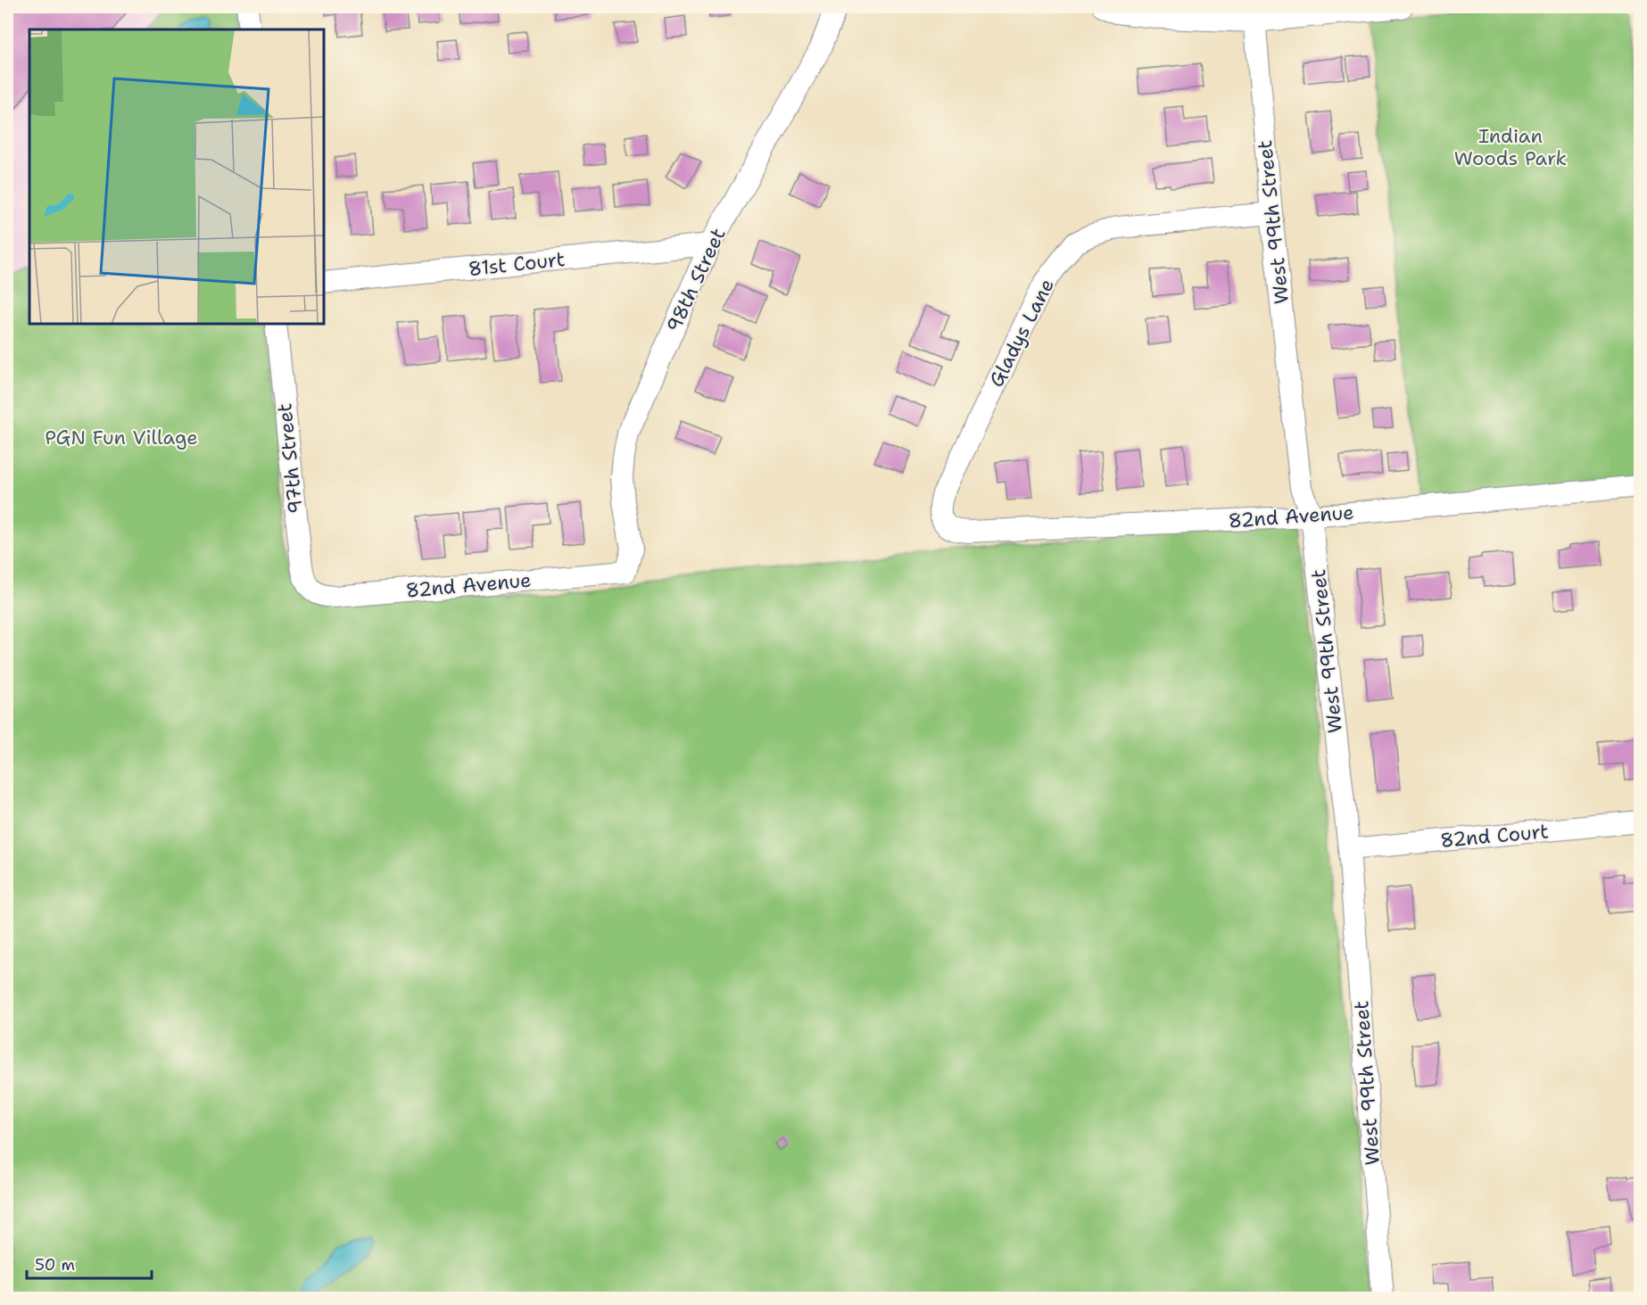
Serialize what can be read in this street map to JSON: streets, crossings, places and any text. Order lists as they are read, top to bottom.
{
  "streets": {
    "street": [
      "West 99th Street",
      "81st Court",
      "98th Street",
      "Gladys Lane",
      "97th Street",
      "82nd Avenue",
      "82nd Court"
    ]
  },
  "crossings": [
    ["West 99th Street", "Gladys Lane"],
    ["West 99th Street", "82nd Avenue"],
    ["West 99th Street", "82nd Court"],
    ["81st Court", "98th Street"],
    ["98th Street", "82nd Avenue"],
    ["Gladys Lane", "82nd Avenue"],
    ["97th Street", "82nd Avenue"]
  ],
  "parks": ["Indian Woods Park", "PGN Fun Village"],
  "scale_bar": "50 m"
}
